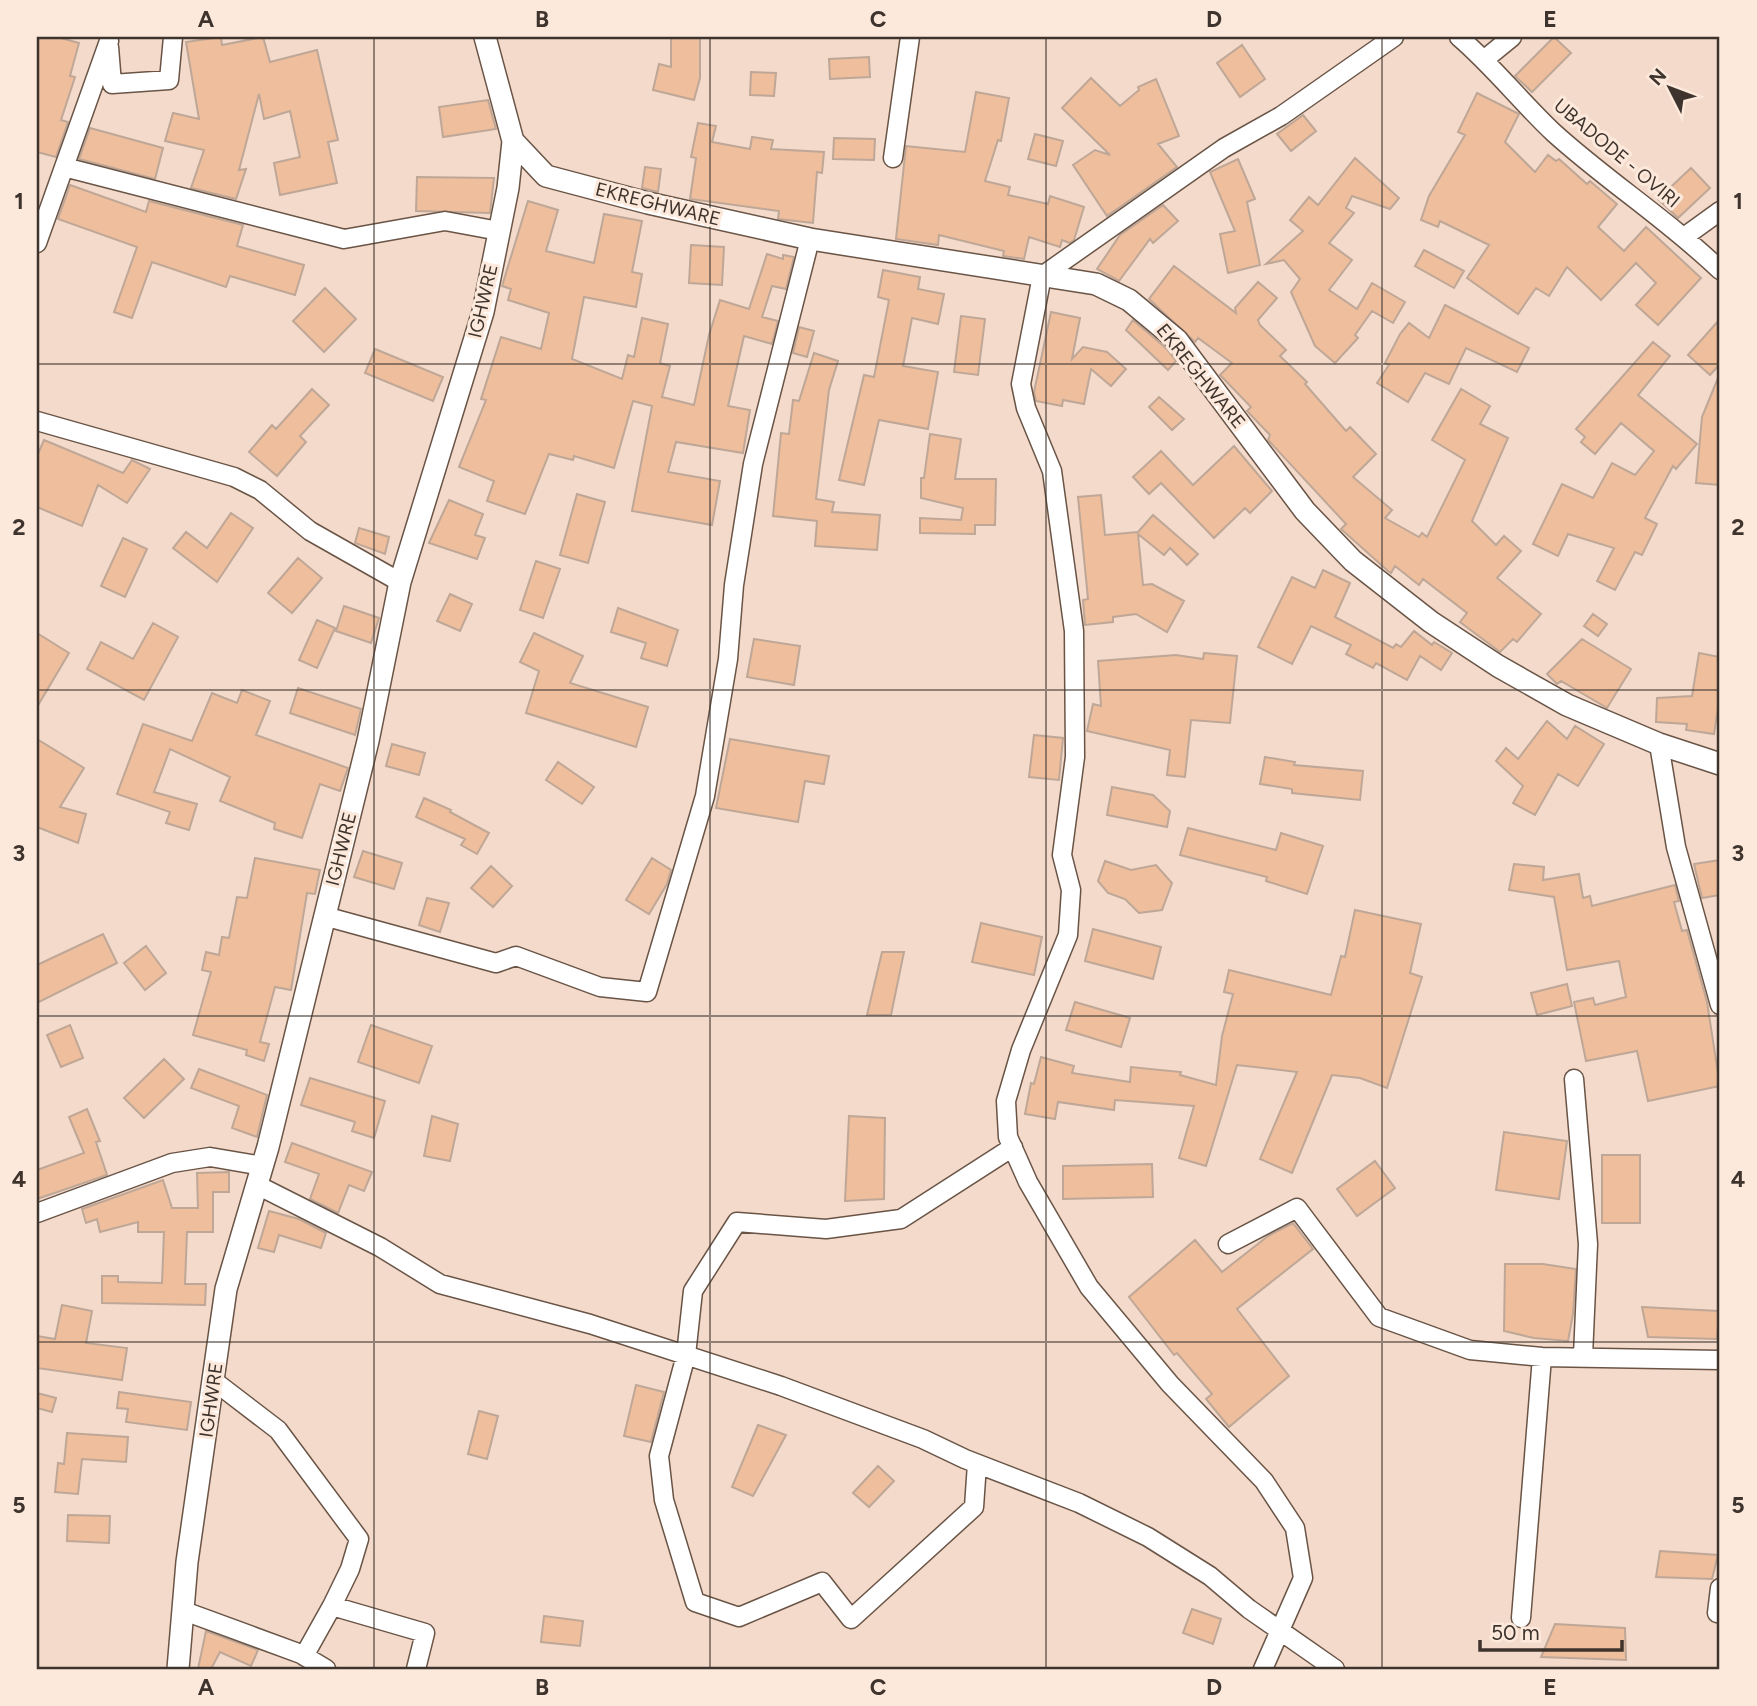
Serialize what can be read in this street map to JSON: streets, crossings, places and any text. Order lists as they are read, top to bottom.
{
  "streets": {
    "street": ["UBADODE - OVIRI", "EKREGHWARE", "IGHWRE"]
  },
  "scale_bar": "50 m",
  "north": "top left",
  "grid": {
    "columns": [
      "A",
      "B",
      "C",
      "D",
      "E"
    ],
    "rows": [
      "1",
      "2",
      "3",
      "4",
      "5"
    ]
  }
}
